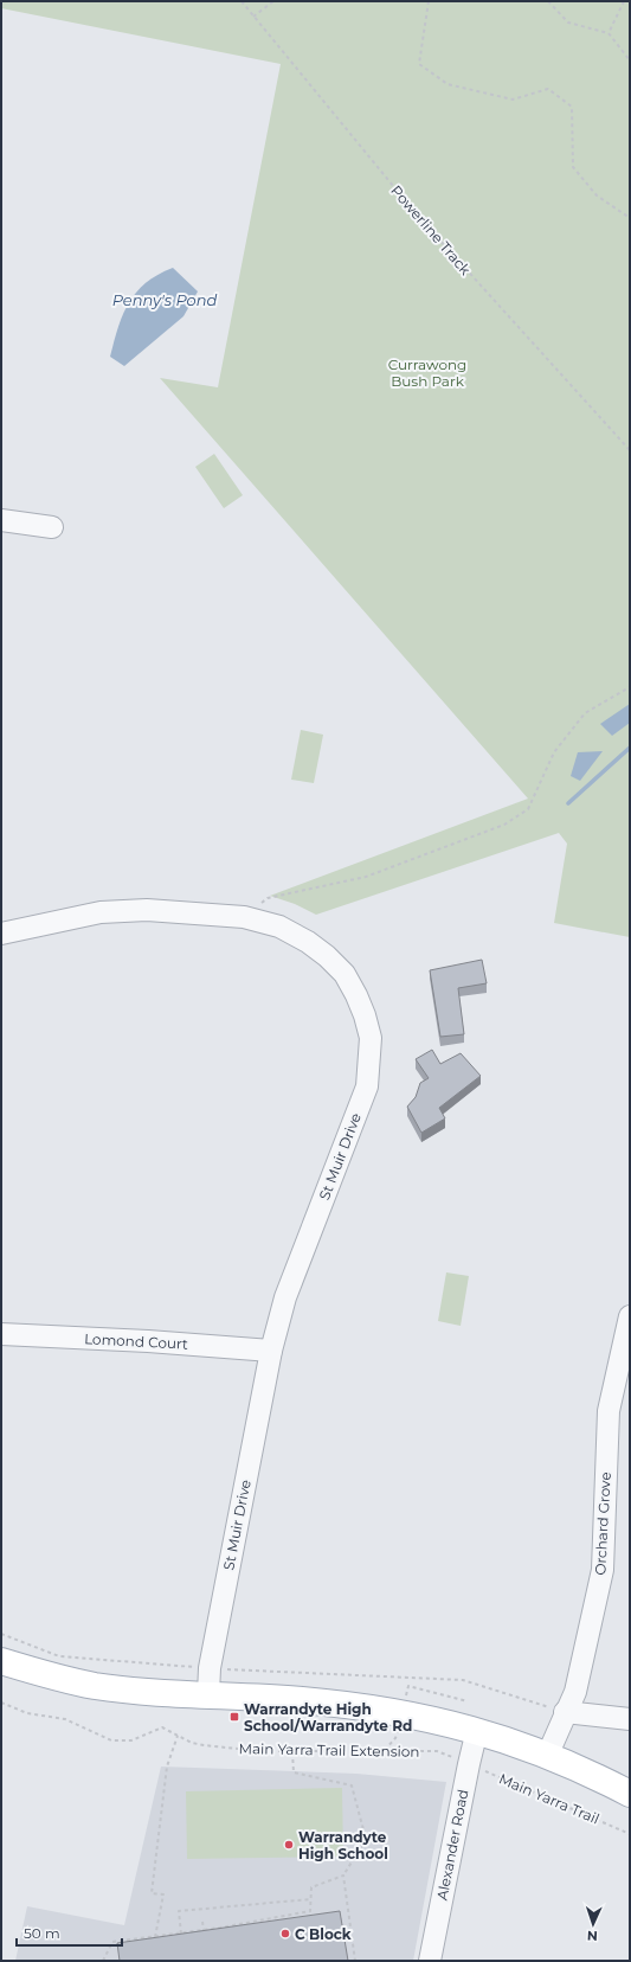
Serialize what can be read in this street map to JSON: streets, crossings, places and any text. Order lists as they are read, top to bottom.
{
  "streets": {
    "street": [
      "St Muir Drive",
      "Lomond Court",
      "Orchard Grove",
      "Alexander Road"
    ],
    "path": ["Powerline Track", "Main Yarra Trail Extension", "Main Yarra Trail"]
  },
  "crossings": [
    ["St Muir Drive", "Lomond Court"],
    ["Main Yarra Trail Extension", "Main Yarra Trail"],
    ["Main Yarra Trail Extension", "Alexander Road"],
    ["Main Yarra Trail", "Alexander Road"]
  ],
  "water": ["Penny's Pond"],
  "parks": ["Currawong Bush Park"],
  "places": {
    "transit": ["Warrandyte High School/Warrandyte Rd"],
    "other": ["Warrandyte High School", "C Block"]
  },
  "scale_bar": "50 m",
  "north": "bottom"
}
